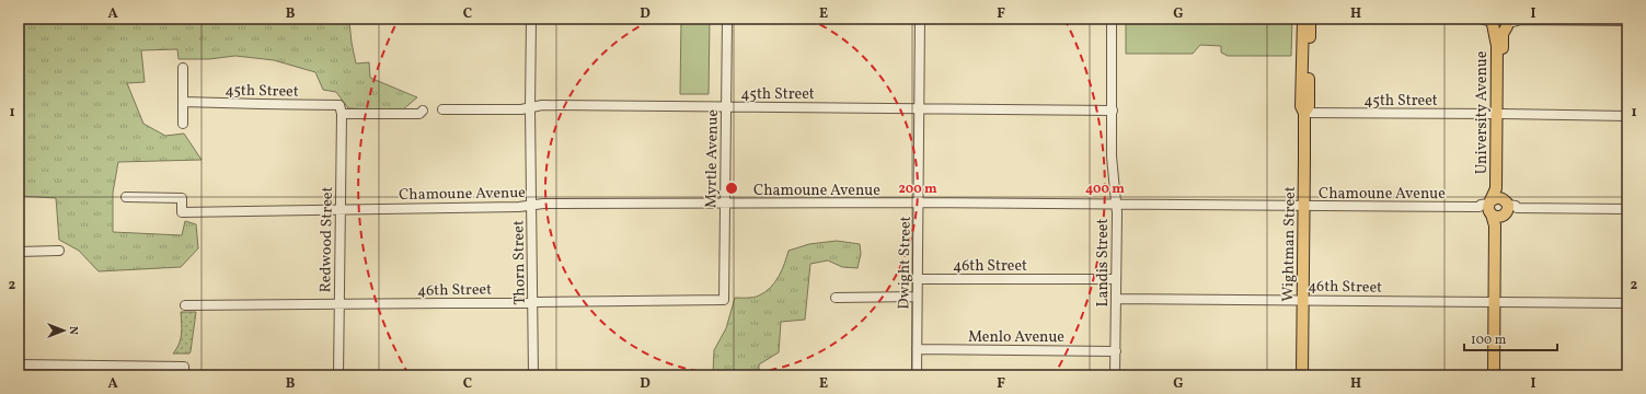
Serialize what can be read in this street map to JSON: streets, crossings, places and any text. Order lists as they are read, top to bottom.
{
  "streets": {
    "main road": ["University Avenue", "Wightman Street"],
    "street": [
      "45th Street",
      "Myrtle Avenue",
      "Chamoune Avenue",
      "Redwood Street",
      "Thorn Street",
      "Dwight Street",
      "Landis Street",
      "46th Street",
      "Menlo Avenue"
    ]
  },
  "crossings": [
    ["45th Street", "University Avenue"],
    ["45th Street", "Myrtle Avenue"],
    ["45th Street", "Redwood Street"],
    ["45th Street", "Wightman Street"],
    ["45th Street", "Thorn Street"],
    ["45th Street", "Dwight Street"],
    ["45th Street", "Landis Street"],
    ["University Avenue", "Chamoune Avenue"],
    ["University Avenue", "46th Street"],
    ["Myrtle Avenue", "Chamoune Avenue"],
    ["Myrtle Avenue", "46th Street"],
    ["Chamoune Avenue", "Redwood Street"],
    ["Chamoune Avenue", "Wightman Street"],
    ["Chamoune Avenue", "Thorn Street"],
    ["Chamoune Avenue", "Dwight Street"],
    ["Chamoune Avenue", "Landis Street"],
    ["Redwood Street", "46th Street"],
    ["Wightman Street", "46th Street"],
    ["Thorn Street", "46th Street"],
    ["Dwight Street", "46th Street"],
    ["Dwight Street", "Menlo Avenue"],
    ["Landis Street", "46th Street"],
    ["Landis Street", "Menlo Avenue"]
  ],
  "scale_bar": "100 m",
  "north": "right",
  "grid": {
    "columns": [
      "A",
      "B",
      "C",
      "D",
      "E",
      "F",
      "G",
      "H",
      "I"
    ],
    "rows": ["1", "2"]
  },
  "rings": ["200 m", "400 m"]
}
